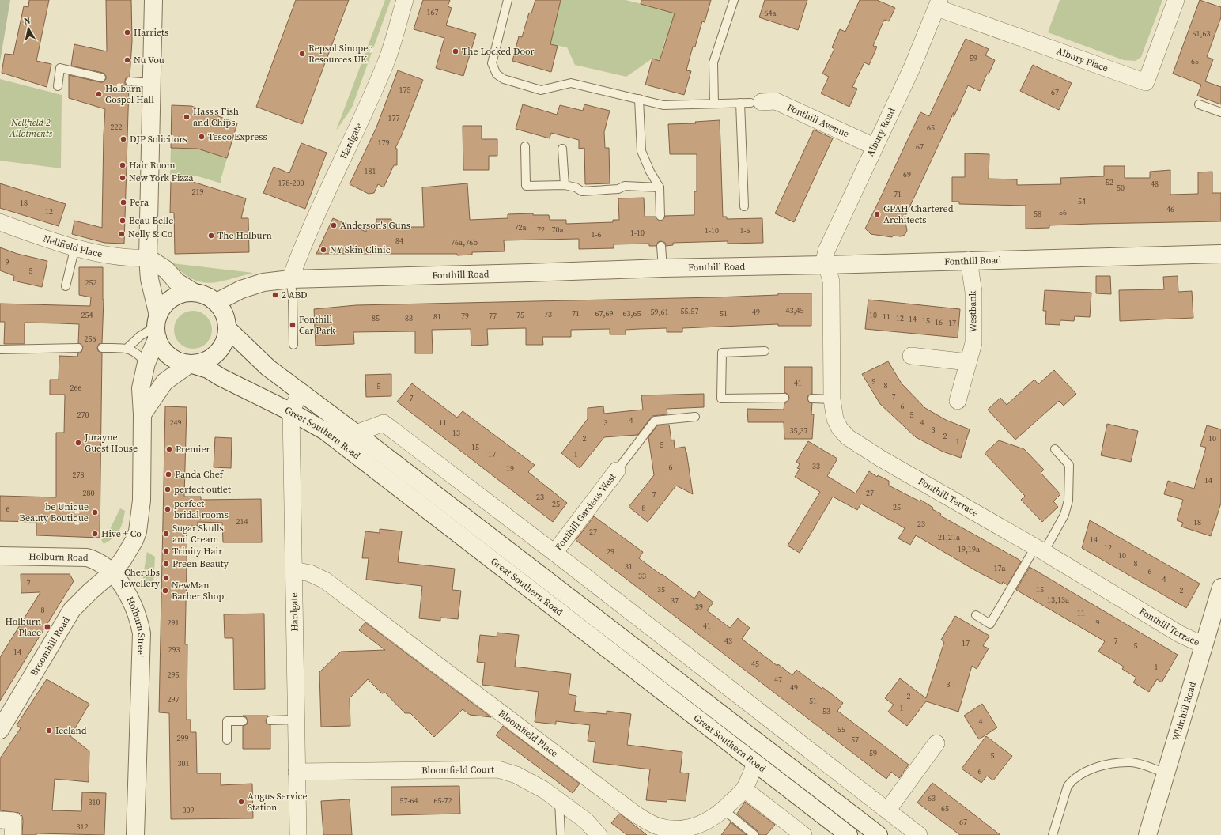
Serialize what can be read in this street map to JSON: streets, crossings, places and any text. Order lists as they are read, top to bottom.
{
  "streets": {
    "street": [
      "Albury Place",
      "Fonthill Avenue",
      "Albury Road",
      "Hardgate",
      "Nellfield Place",
      "Fonthill Road",
      "Westbank",
      "Great Southern Road",
      "Fonthill Terrace",
      "Fonthill Gardens West",
      "Holburn Road",
      "Holburn Street",
      "Broomhill Road",
      "Whinhill Road",
      "Bloomfield Place",
      "Bloomfield Court"
    ]
  },
  "crossings": [
    ["Albury Place", "Albury Road"],
    ["Fonthill Avenue", "Albury Road"],
    ["Albury Road", "Fonthill Road"],
    ["Albury Road", "Fonthill Terrace"],
    ["Hardgate", "Fonthill Road"],
    ["Hardgate", "Great Southern Road"],
    ["Hardgate", "Bloomfield Place"],
    ["Hardgate", "Bloomfield Court"],
    ["Fonthill Road", "Westbank"],
    ["Fonthill Road", "Great Southern Road"],
    ["Fonthill Road", "Fonthill Terrace"],
    ["Great Southern Road", "Fonthill Gardens West"],
    ["Great Southern Road", "Bloomfield Place"],
    ["Fonthill Terrace", "Whinhill Road"],
    ["Holburn Road", "Holburn Street"],
    ["Holburn Road", "Broomhill Road"],
    ["Holburn Street", "Broomhill Road"]
  ],
  "parks": ["Nellfield 2 Allotments"],
  "places": {
    "other": [
      "Harriets",
      "The Locked Door",
      "Repsol Sinopec Resources UK",
      "Nu Vou",
      "Holburn Gospel Hall",
      "Hass's Fish and Chips",
      "Tesco Express",
      "DJP Solicitors",
      "Hair Room",
      "New York Pizza",
      "Pera",
      "GPAH Chartered Architects",
      "Beau Belle",
      "Anderson's Guns",
      "Nelly & Co",
      "The Holburn",
      "NY Skin Clinic",
      "2 ABD",
      "Fonthill Car Park",
      "Jurayne Guest House",
      "Premier",
      "Panda Chef",
      "perfect outlet",
      "perfect bridal rooms",
      "be Unique Beauty Boutique",
      "Hive + Co",
      "Sugar Skulls and Cream",
      "Trinity Hair",
      "Preen Beauty",
      "Cherubs Jewellery",
      "NewMan Barber Shop",
      "Iceland",
      "Angus Service Station"
    ],
    "transit": ["Holburn Place"]
  },
  "house_numbers": [
    "167",
    "64a",
    "61,63",
    "59",
    "65",
    "175",
    "67",
    "177",
    "222",
    "65",
    "179",
    "67",
    "181",
    "69",
    "52",
    "178-200",
    "48",
    "50",
    "219",
    "71",
    "54",
    "18",
    "46",
    "12",
    "56",
    "58",
    "72a",
    "72",
    "70a",
    "1-10",
    "1-6",
    "1-10",
    "1-6",
    "84",
    "76a,76b",
    "9",
    "5",
    "252",
    "43,45",
    "55,57",
    "59,61",
    "49",
    "71",
    "67,69",
    "63,65",
    "51",
    "73",
    "254",
    "75",
    "10",
    "79",
    "77",
    "81",
    "11",
    "85",
    "83",
    "12",
    "14",
    "15",
    "16",
    "17",
    "256",
    "9",
    "41",
    "8",
    "5",
    "266",
    "7",
    "7",
    "6",
    "270",
    "5",
    "4",
    "249",
    "11",
    "3",
    "4",
    "3",
    "35,37",
    "13",
    "2",
    "2",
    "10",
    "1",
    "5",
    "15",
    "17",
    "1",
    "33",
    "6",
    "19",
    "278",
    "14",
    "280",
    "27",
    "7",
    "23",
    "25",
    "25",
    "8",
    "6",
    "214",
    "18",
    "23",
    "27",
    "21,21a",
    "14",
    "12",
    "19,19a",
    "29",
    "10",
    "8",
    "31",
    "17a",
    "6",
    "33",
    "4",
    "7",
    "35",
    "15",
    "2",
    "13,13a",
    "37",
    "39",
    "8",
    "11",
    "291",
    "9",
    "41",
    "43",
    "7",
    "17",
    "5",
    "293",
    "14",
    "45",
    "1",
    "295",
    "47",
    "3",
    "49",
    "2",
    "297",
    "51",
    "1",
    "53",
    "4",
    "55",
    "299",
    "57",
    "59",
    "5",
    "301",
    "6",
    "63",
    "57-64",
    "65-72",
    "310",
    "65",
    "309",
    "67",
    "312"
  ],
  "north": "top"
}
